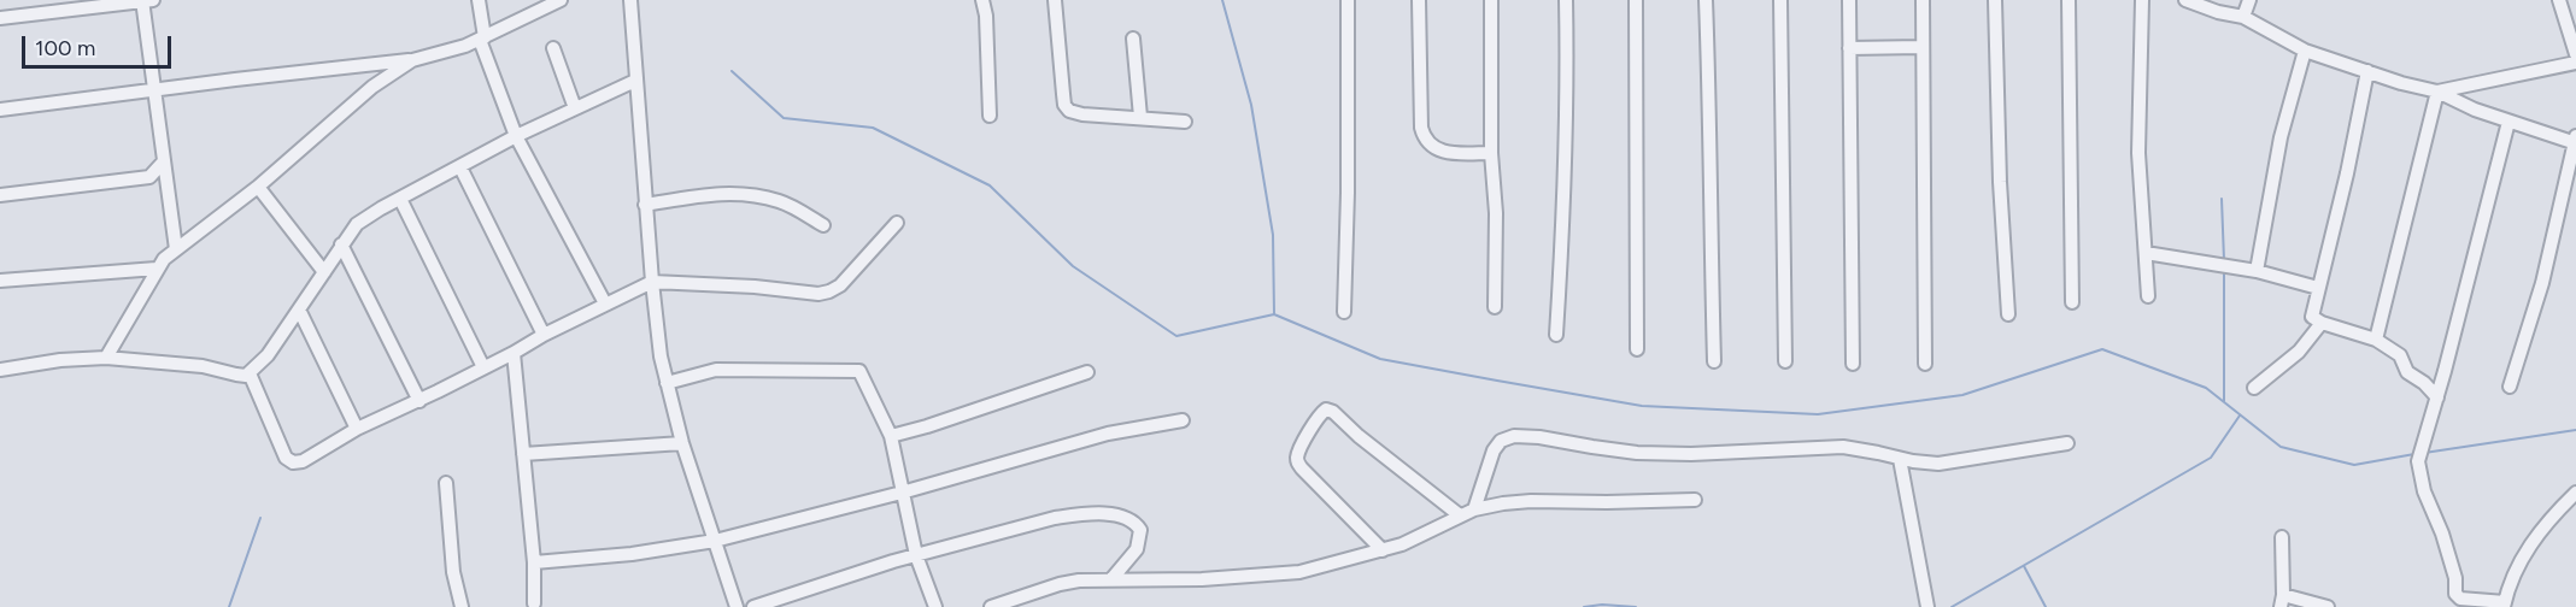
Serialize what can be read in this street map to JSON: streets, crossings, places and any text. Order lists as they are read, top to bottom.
{
  "scale_bar": "100 m"
}
